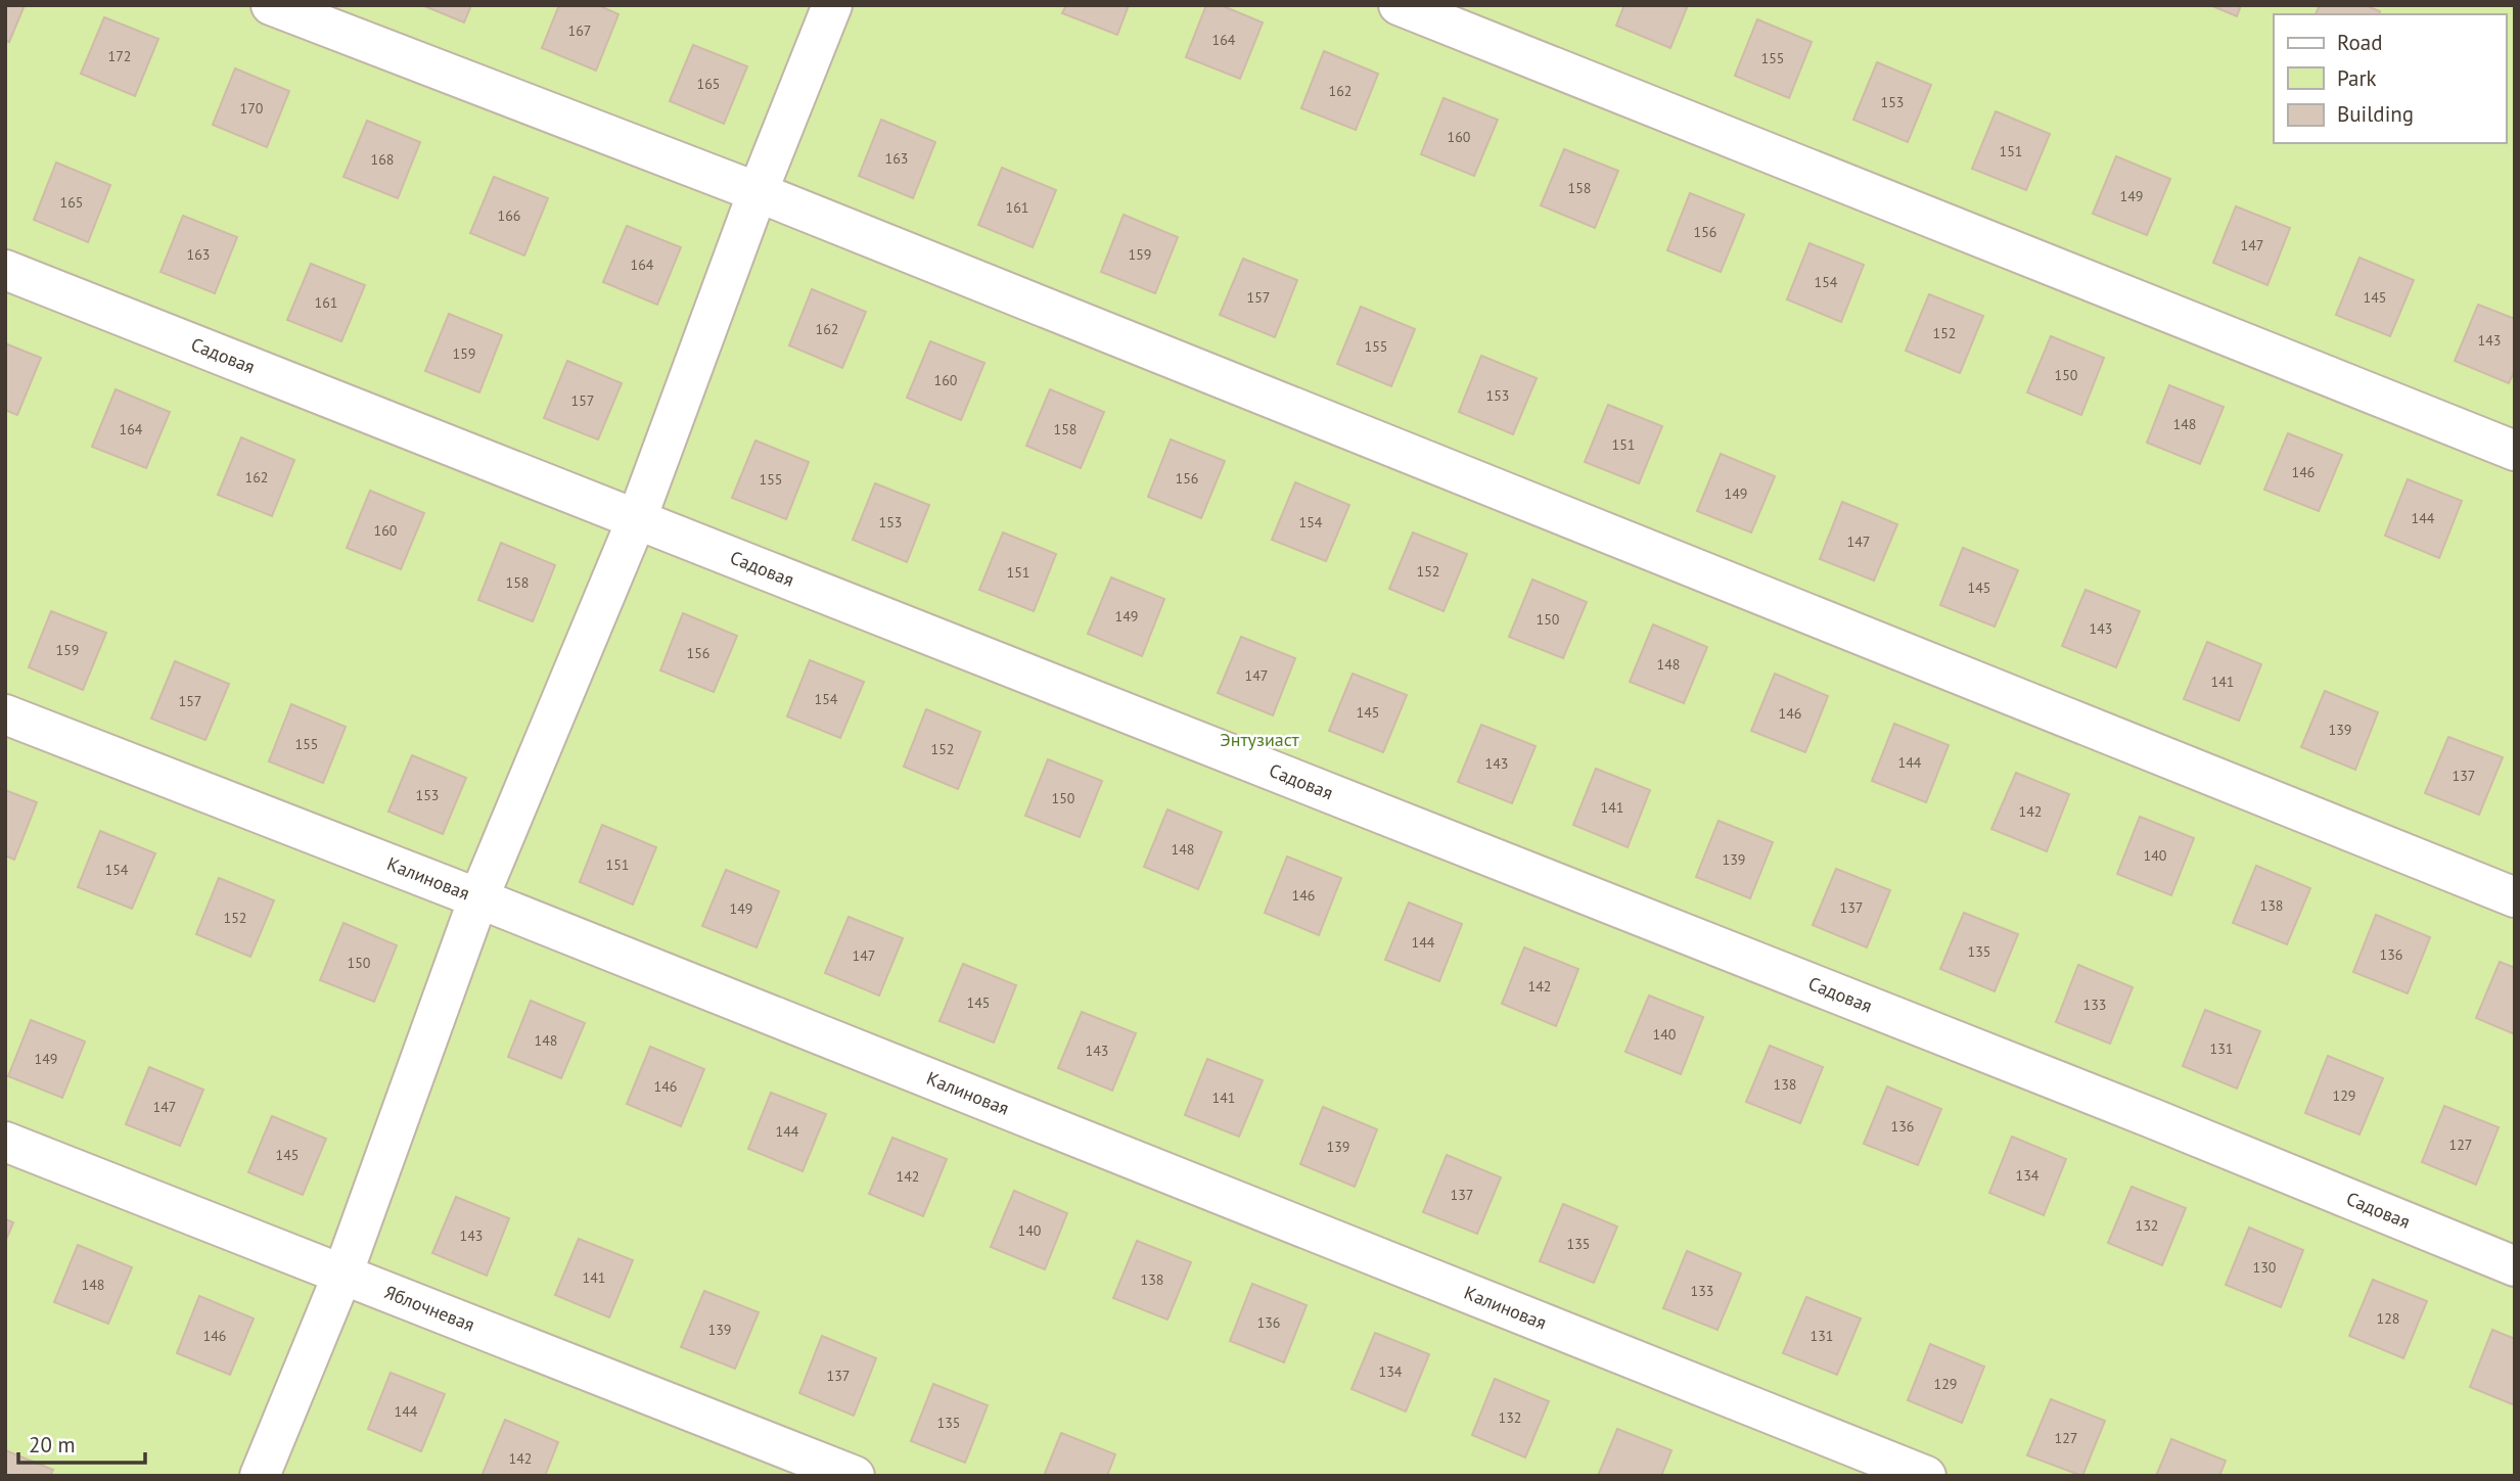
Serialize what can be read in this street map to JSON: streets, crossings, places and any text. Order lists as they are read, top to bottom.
{
  "streets": {
    "street": ["Садовая", "Калиновая", "Яблочневая"]
  },
  "parks": ["Энтузиаст"],
  "house_numbers": [
    "167",
    "164",
    "172",
    "155",
    "165",
    "162",
    "153",
    "170",
    "160",
    "151",
    "163",
    "168",
    "158",
    "149",
    "165",
    "161",
    "166",
    "156",
    "147",
    "163",
    "159",
    "164",
    "154",
    "157",
    "145",
    "161",
    "162",
    "152",
    "143",
    "155",
    "159",
    "150",
    "160",
    "153",
    "157",
    "148",
    "164",
    "158",
    "151",
    "146",
    "162",
    "156",
    "155",
    "149",
    "144",
    "153",
    "154",
    "160",
    "147",
    "152",
    "151",
    "158",
    "145",
    "149",
    "150",
    "143",
    "159",
    "156",
    "148",
    "147",
    "141",
    "154",
    "157",
    "145",
    "146",
    "139",
    "155",
    "152",
    "144",
    "143",
    "137",
    "153",
    "150",
    "141",
    "142",
    "148",
    "140",
    "139",
    "151",
    "154",
    "146",
    "138",
    "137",
    "149",
    "152",
    "144",
    "135",
    "136",
    "147",
    "150",
    "142",
    "145",
    "133",
    "140",
    "148",
    "131",
    "143",
    "149",
    "138",
    "146",
    "129",
    "141",
    "147",
    "136",
    "144",
    "127",
    "139",
    "145",
    "134",
    "142",
    "137",
    "132",
    "140",
    "143",
    "135",
    "130",
    "141",
    "138",
    "148",
    "133",
    "128",
    "136",
    "139",
    "146",
    "131",
    "134",
    "137",
    "129",
    "144",
    "132",
    "135",
    "127",
    "142"
  ],
  "legend": ["Road", "Park", "Building"],
  "scale_bar": "20 m"
}
